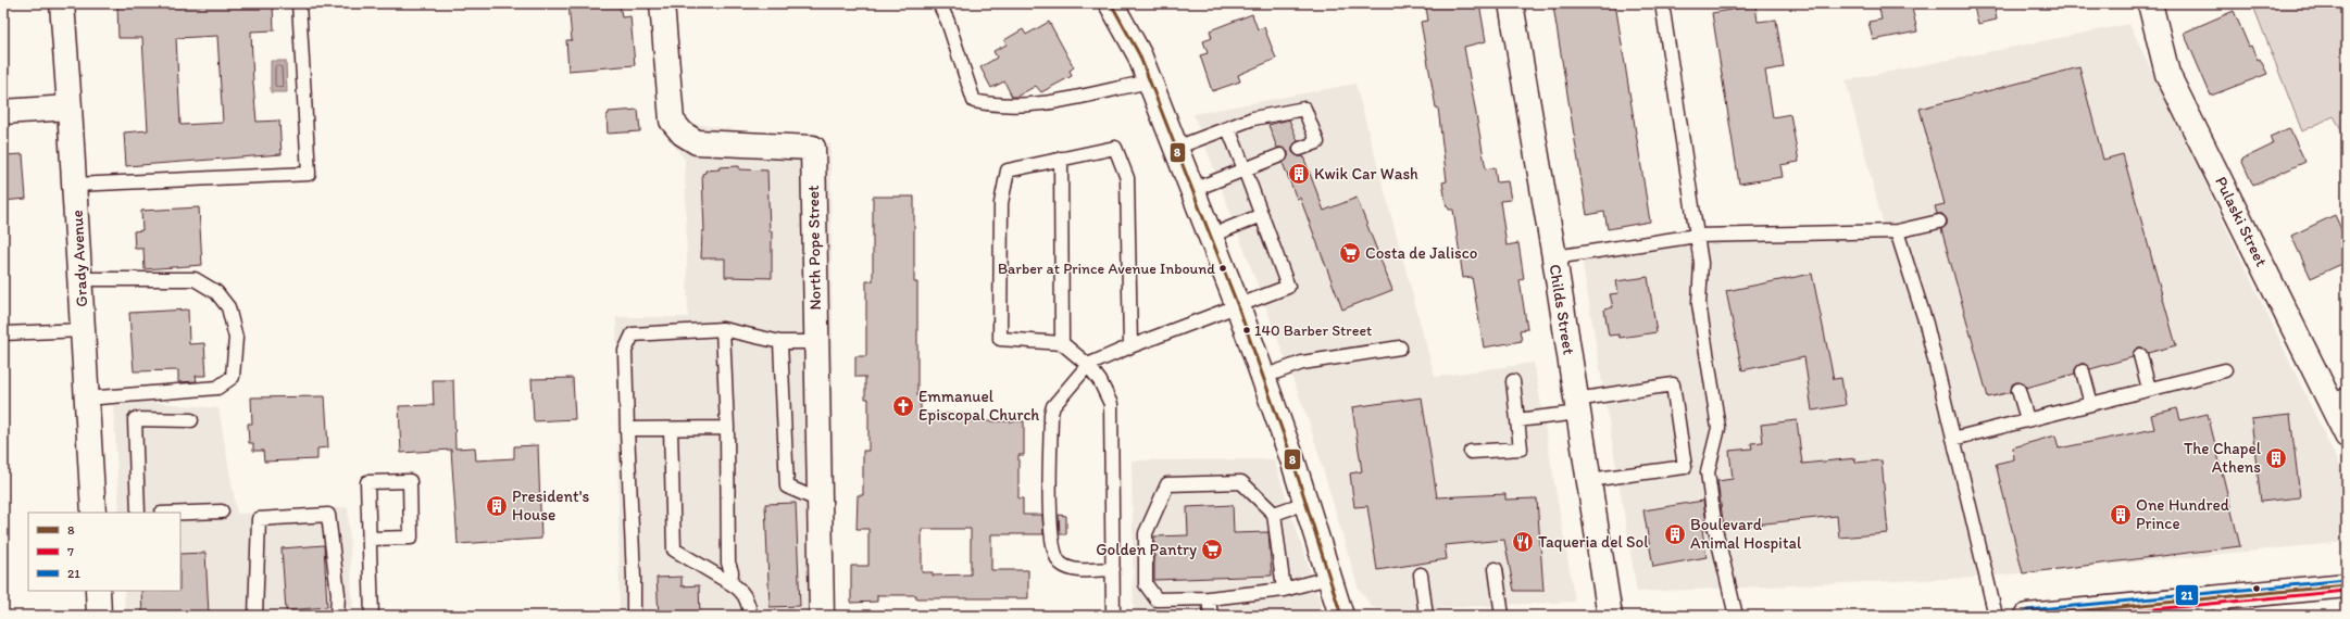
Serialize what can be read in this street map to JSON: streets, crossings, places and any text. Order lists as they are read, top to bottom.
{
  "streets": {
    "street": [
      "Pulaski Street",
      "North Pope Street",
      "Grady Avenue",
      "Childs Street"
    ]
  },
  "places": {
    "building": [
      "Kwik Car Wash",
      "The Chapel Athens",
      "President's House",
      "One Hundred Prince",
      "Boulevard Animal Hospital"
    ],
    "supermarket": ["Costa de Jalisco", "Golden Pantry"],
    "other": ["Barber at Prince Avenue Inbound", "140 Barber Street"],
    "church": ["Emmanuel Episcopal Church"],
    "restaurant": ["Taqueria del Sol"]
  },
  "lines": ["transit line 8", "transit line 21", "transit line 7"],
  "legend": ["8", "7", "21"]
}
